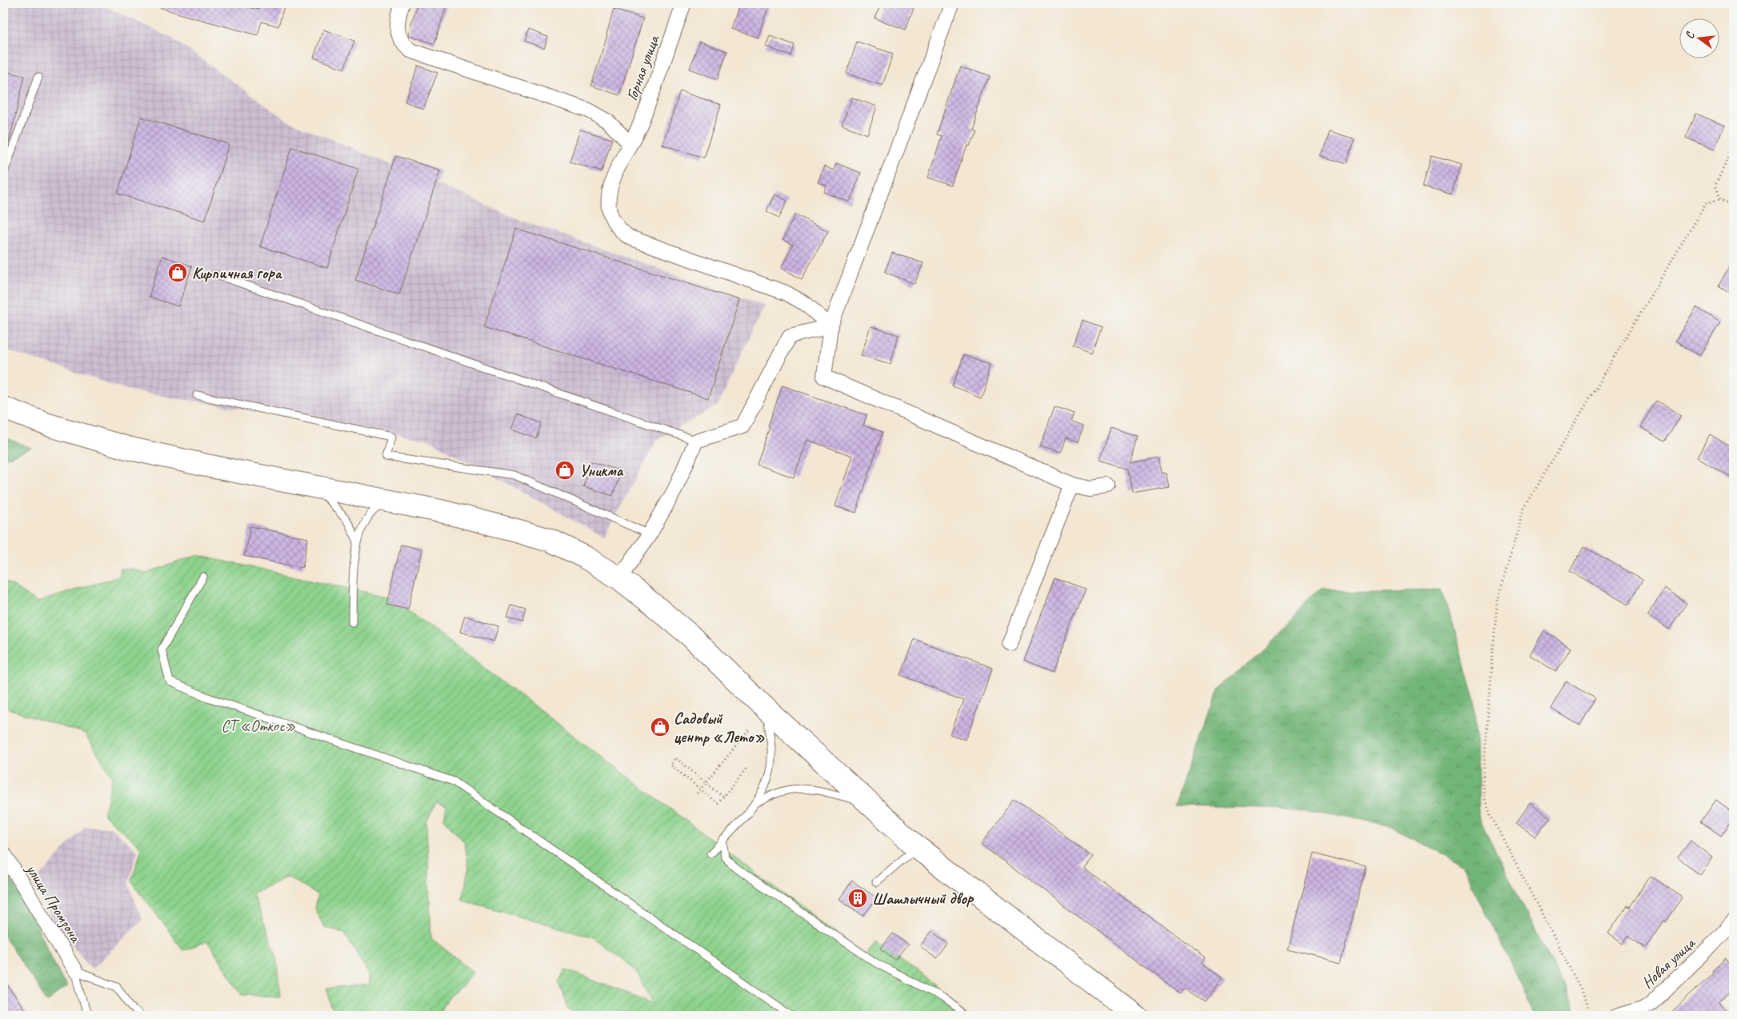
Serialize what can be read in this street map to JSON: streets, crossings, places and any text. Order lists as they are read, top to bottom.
{
  "streets": {
    "street": ["Горная улица", "улица Промзона", "Новая улица"]
  },
  "parks": ["СТ «Откос»"],
  "places": {
    "shop": ["Кирпичная гора", "Уникма", "Садовый центр «Лето»"],
    "building": ["Шашлычный двор"]
  },
  "north": "left"
}
